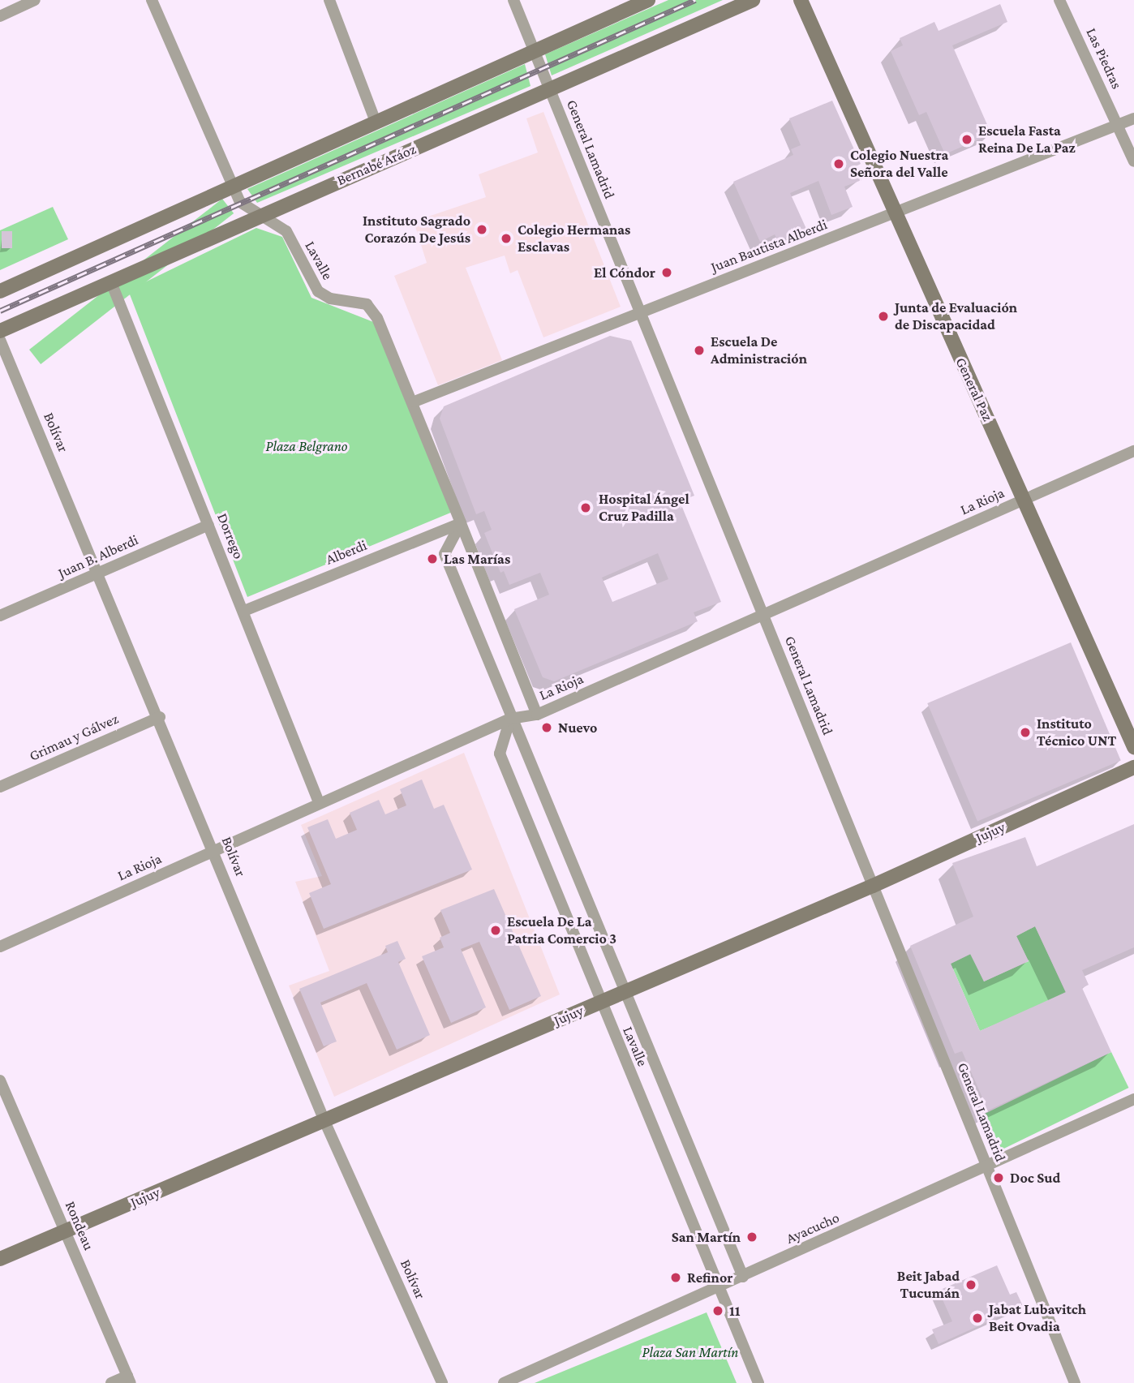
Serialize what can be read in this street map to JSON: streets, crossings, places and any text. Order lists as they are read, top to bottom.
{
  "streets": {
    "street": [
      "Las Piedras",
      "General Lamadrid",
      "Bernabé Aráoz",
      "Juan Bautista Alberdi",
      "Lavalle",
      "General Paz",
      "Bolívar",
      "La Rioja",
      "Dorrego",
      "Alberdi",
      "Juan B. Alberdi",
      "Grimau y Gálvez",
      "Jujuy",
      "Rondeau",
      "Ayacucho"
    ]
  },
  "crossings": [
    ["Las Piedras", "Juan Bautista Alberdi"],
    ["General Lamadrid", "Bernabé Aráoz"],
    ["General Lamadrid", "Juan Bautista Alberdi"],
    ["General Lamadrid", "La Rioja"],
    ["General Lamadrid", "Jujuy"],
    ["General Lamadrid", "Ayacucho"],
    ["Bernabé Aráoz", "Lavalle"],
    ["Bernabé Aráoz", "Dorrego"],
    ["Juan Bautista Alberdi", "Lavalle"],
    ["Juan Bautista Alberdi", "General Paz"],
    ["Lavalle", "La Rioja"],
    ["Lavalle", "Alberdi"],
    ["Lavalle", "Jujuy"],
    ["Lavalle", "Ayacucho"],
    ["General Paz", "La Rioja"],
    ["Bolívar", "La Rioja"],
    ["Bolívar", "Juan B. Alberdi"],
    ["Bolívar", "Grimau y Gálvez"],
    ["Bolívar", "Jujuy"],
    ["La Rioja", "Dorrego"],
    ["Dorrego", "Alberdi"],
    ["Dorrego", "Juan B. Alberdi"],
    ["Jujuy", "Rondeau"]
  ],
  "parks": ["Plaza Belgrano", "Plaza San Martín"],
  "places": [
    "Escuela Fasta Reina De La Paz",
    "Colegio Nuestra Señora del Valle",
    "Instituto Sagrado Corazón De Jesús",
    "Colegio Hermanas Esclavas",
    "El Cóndor",
    "Junta de Evaluación de Discapacidad",
    "Escuela De Administración",
    "Hospital Ángel Cruz Padilla",
    "Las Marías",
    "Nuevo",
    "Instituto Técnico UNT",
    "Escuela De La Patria Comercio 3",
    "Doc Sud",
    "San Martín",
    "Refinor",
    "Beit Jabad Tucumán",
    "11",
    "Jabat Lubavitch Beit Ovadia"
  ]
}
